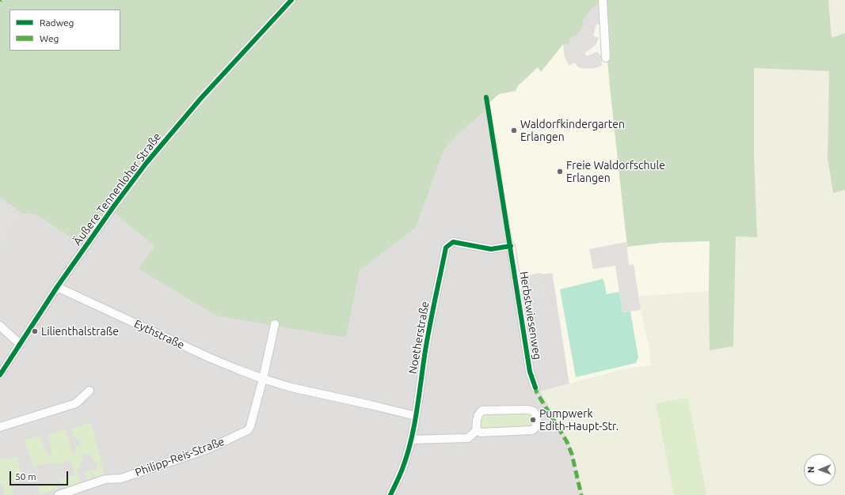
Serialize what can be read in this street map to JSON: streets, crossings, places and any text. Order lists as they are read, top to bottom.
{
  "streets": {
    "street": [
      "Äußere Tennenloher Straße",
      "Herbstwiesenweg",
      "Eythstraße",
      "Noetherstraße",
      "Philipp-Reis-Straße"
    ]
  },
  "crossings": [
    ["Äußere Tennenloher Straße", "Eythstraße"],
    ["Herbstwiesenweg", "Noetherstraße"],
    ["Eythstraße", "Noetherstraße"],
    ["Eythstraße", "Philipp-Reis-Straße"]
  ],
  "places": [
    "Waldorfkindergarten Erlangen",
    "Freie Waldorfschule Erlangen",
    "Lilienthalstraße",
    "Pumpwerk Edith-Haupt-Str."
  ],
  "legend": ["Radweg", "Weg"],
  "scale_bar": "50 m",
  "north": "left"
}
